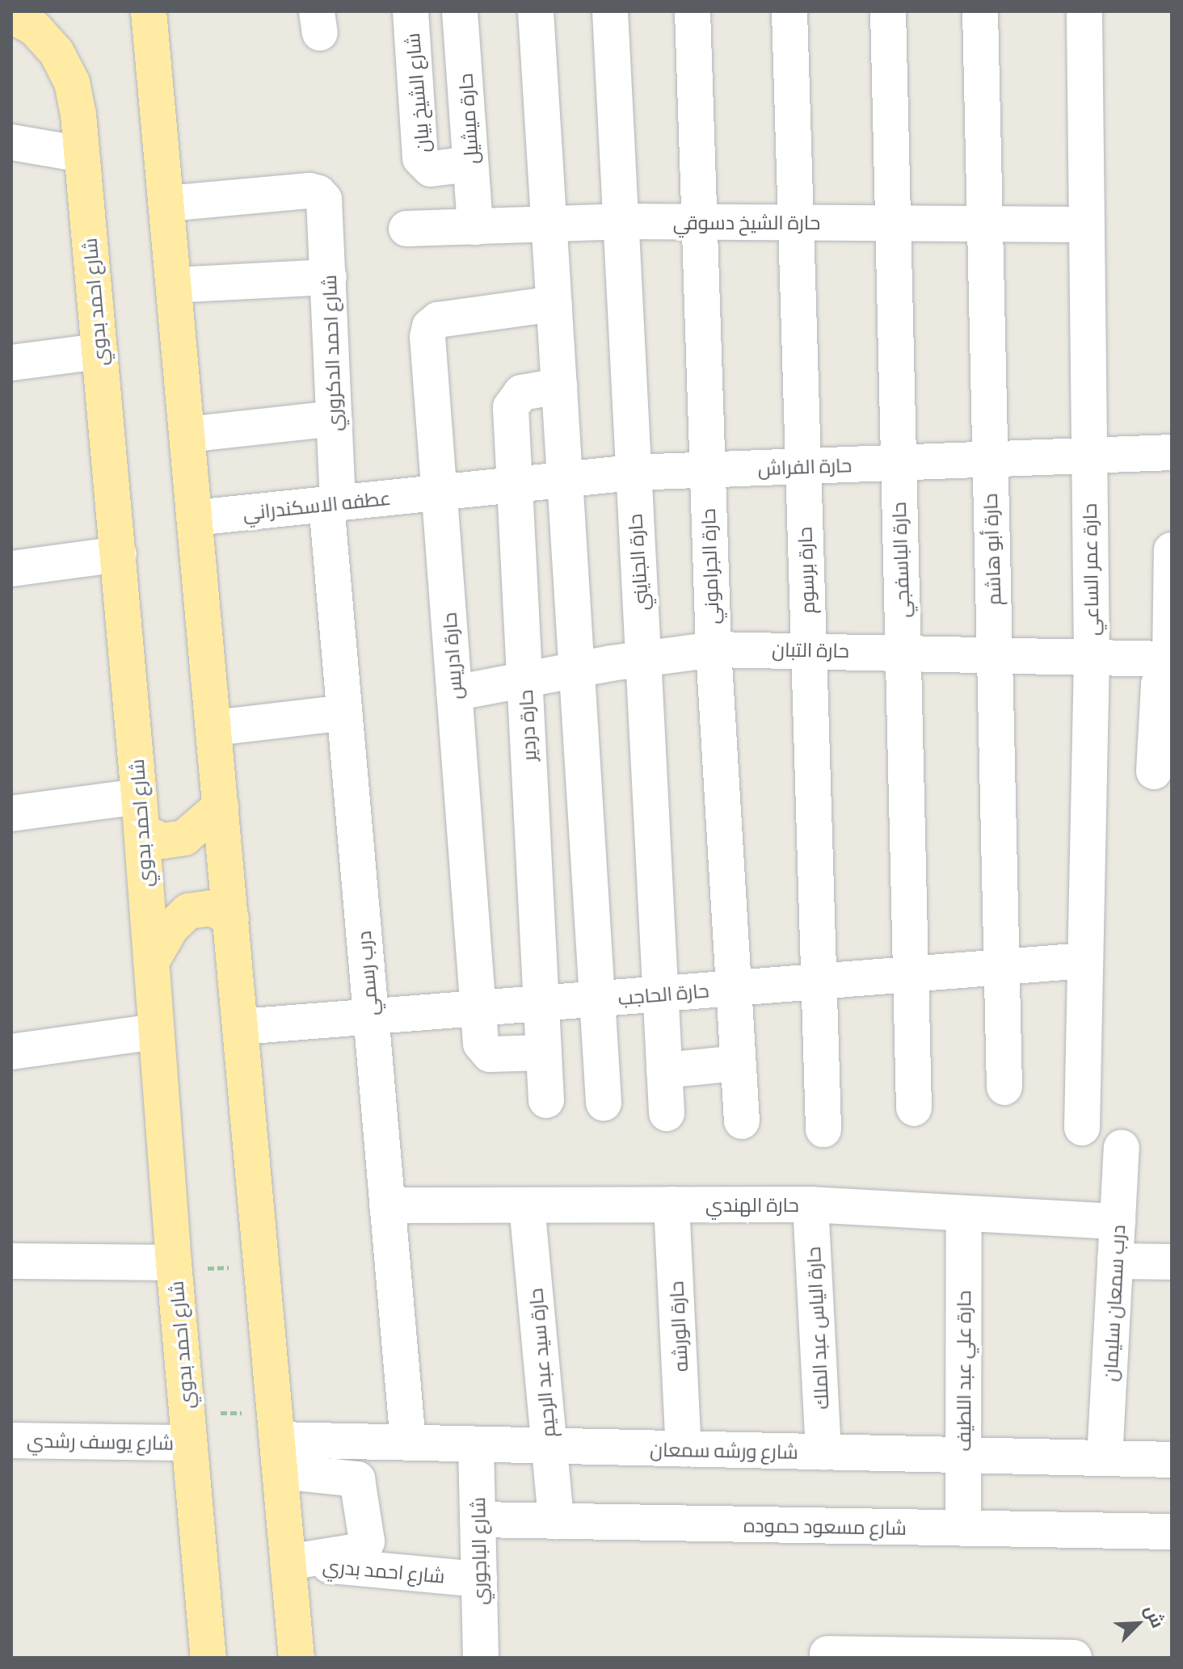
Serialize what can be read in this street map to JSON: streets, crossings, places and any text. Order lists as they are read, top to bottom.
{
  "streets": {
    "main road": ["شارع احمد بدوي"],
    "street": [
      "شارع الشيخ بيان",
      "حارة ميشيل",
      "حارة الشيخ دسوقي",
      "شارع احمد الدكروري",
      "حارة الفراش",
      "عطفه الاسكندراني",
      "حارة أبو هاشم",
      "حارة الباسفجي",
      "حارة الجنايني",
      "حارة الجراموني",
      "حارة عمر الساعي",
      "حارة برسوم",
      "حارة التبان",
      "حارة ادريس",
      "حارة دردير",
      "درب رسمي",
      "حارة الحاجب",
      "حارة الهندي",
      "درب سمعان سليمان",
      "حارة الورشه",
      "حارة الياس عبد الملك",
      "حارة سيد عبد الرحيم",
      "حارة علي عبد اللطيف",
      "شارع يوسف رشدي",
      "شارع ورشه سمعان",
      "شارع مسعود حموده",
      "شارع الباجوري",
      "شارع احمد بدري"
    ]
  },
  "crossings": [
    ["شارع الشيخ بيان", "حارة ميشيل"],
    ["حارة ميشيل", "حارة الشيخ دسوقي"],
    ["حارة الشيخ دسوقي", "حارة أبو هاشم"],
    ["حارة الشيخ دسوقي", "حارة الباسفجي"],
    ["حارة الشيخ دسوقي", "حارة الجنايني"],
    ["حارة الشيخ دسوقي", "حارة الجراموني"],
    ["حارة الشيخ دسوقي", "حارة عمر الساعي"],
    ["حارة الشيخ دسوقي", "حارة برسوم"],
    ["شارع احمد بدوي", "شارع يوسف رشدي"],
    ["شارع احمد الدكروري", "عطفه الاسكندراني"],
    ["شارع احمد الدكروري", "درب رسمي"],
    ["حارة الفراش", "عطفه الاسكندراني"],
    ["حارة الفراش", "حارة أبو هاشم"],
    ["حارة الفراش", "حارة الباسفجي"],
    ["حارة الفراش", "حارة الجنايني"],
    ["حارة الفراش", "حارة الجراموني"],
    ["حارة الفراش", "حارة عمر الساعي"],
    ["حارة الفراش", "حارة برسوم"],
    ["حارة الفراش", "حارة ادريس"],
    ["حارة الفراش", "حارة دردير"],
    ["عطفه الاسكندراني", "حارة ادريس"],
    ["عطفه الاسكندراني", "درب رسمي"],
    ["حارة أبو هاشم", "حارة التبان"],
    ["حارة أبو هاشم", "حارة الحاجب"],
    ["حارة الباسفجي", "حارة التبان"],
    ["حارة الباسفجي", "حارة الحاجب"],
    ["حارة الجنايني", "حارة التبان"],
    ["حارة الجنايني", "حارة الحاجب"],
    ["حارة الجراموني", "حارة التبان"],
    ["حارة الجراموني", "حارة الحاجب"],
    ["حارة عمر الساعي", "حارة التبان"],
    ["حارة عمر الساعي", "حارة الحاجب"],
    ["حارة برسوم", "حارة التبان"],
    ["حارة برسوم", "حارة الحاجب"],
    ["حارة التبان", "حارة ادريس"],
    ["حارة التبان", "حارة دردير"],
    ["حارة ادريس", "حارة دردير"],
    ["حارة ادريس", "حارة الحاجب"],
    ["حارة دردير", "حارة الحاجب"],
    ["درب رسمي", "حارة الحاجب"],
    ["درب رسمي", "حارة الهندي"],
    ["درب رسمي", "شارع ورشه سمعان"],
    ["حارة الهندي", "درب سمعان سليمان"],
    ["حارة الهندي", "حارة الورشه"],
    ["حارة الهندي", "حارة الياس عبد الملك"],
    ["حارة الهندي", "حارة سيد عبد الرحيم"],
    ["حارة الهندي", "حارة علي عبد اللطيف"],
    ["درب سمعان سليمان", "شارع ورشه سمعان"],
    ["حارة الورشه", "شارع ورشه سمعان"],
    ["حارة الياس عبد الملك", "شارع ورشه سمعان"],
    ["حارة سيد عبد الرحيم", "شارع ورشه سمعان"],
    ["حارة سيد عبد الرحيم", "شارع مسعود حموده"],
    ["حارة علي عبد اللطيف", "شارع ورشه سمعان"],
    ["حارة علي عبد اللطيف", "شارع مسعود حموده"],
    ["شارع ورشه سمعان", "شارع الباجوري"],
    ["شارع مسعود حموده", "شارع الباجوري"],
    ["شارع الباجوري", "شارع احمد بدري"]
  ],
  "north": "top right"
}
